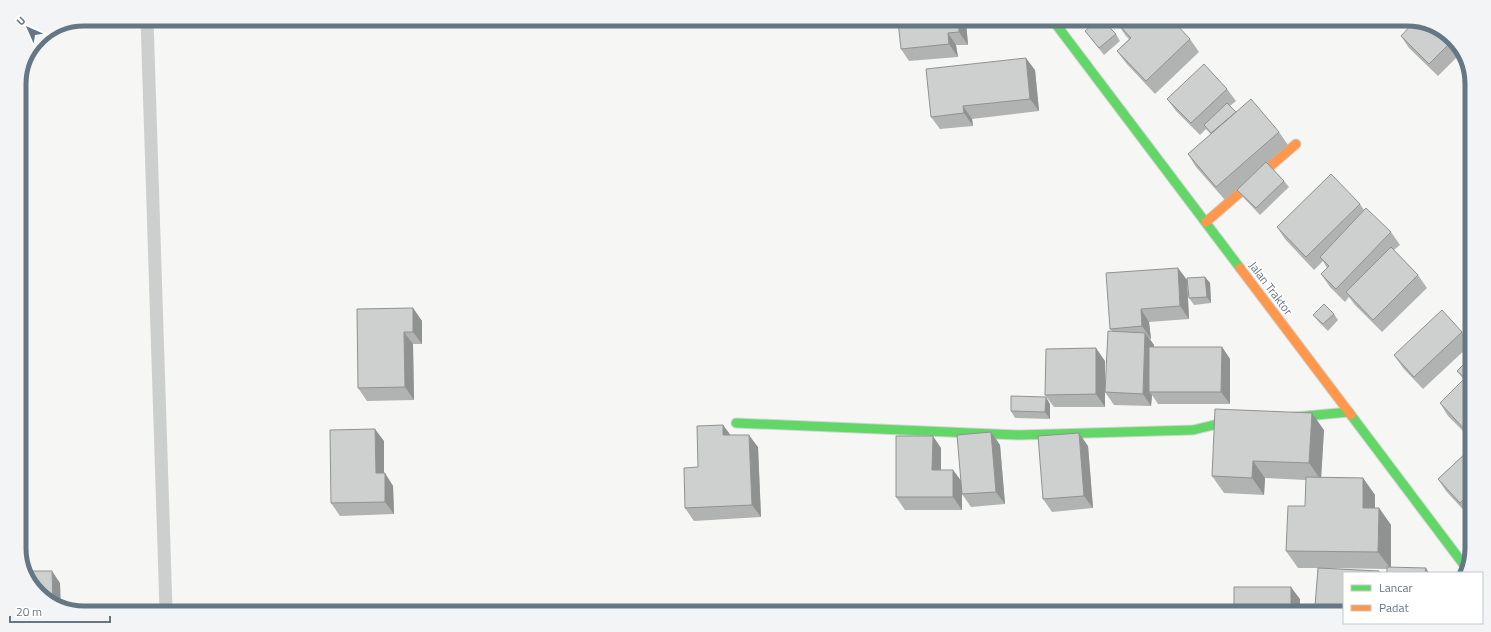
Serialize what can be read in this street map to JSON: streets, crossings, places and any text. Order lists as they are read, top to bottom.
{
  "streets": {
    "street": ["Jalan Traktor"]
  },
  "legend": ["Lancar", "Padat"],
  "scale_bar": "20 m",
  "north": "top left"
}
